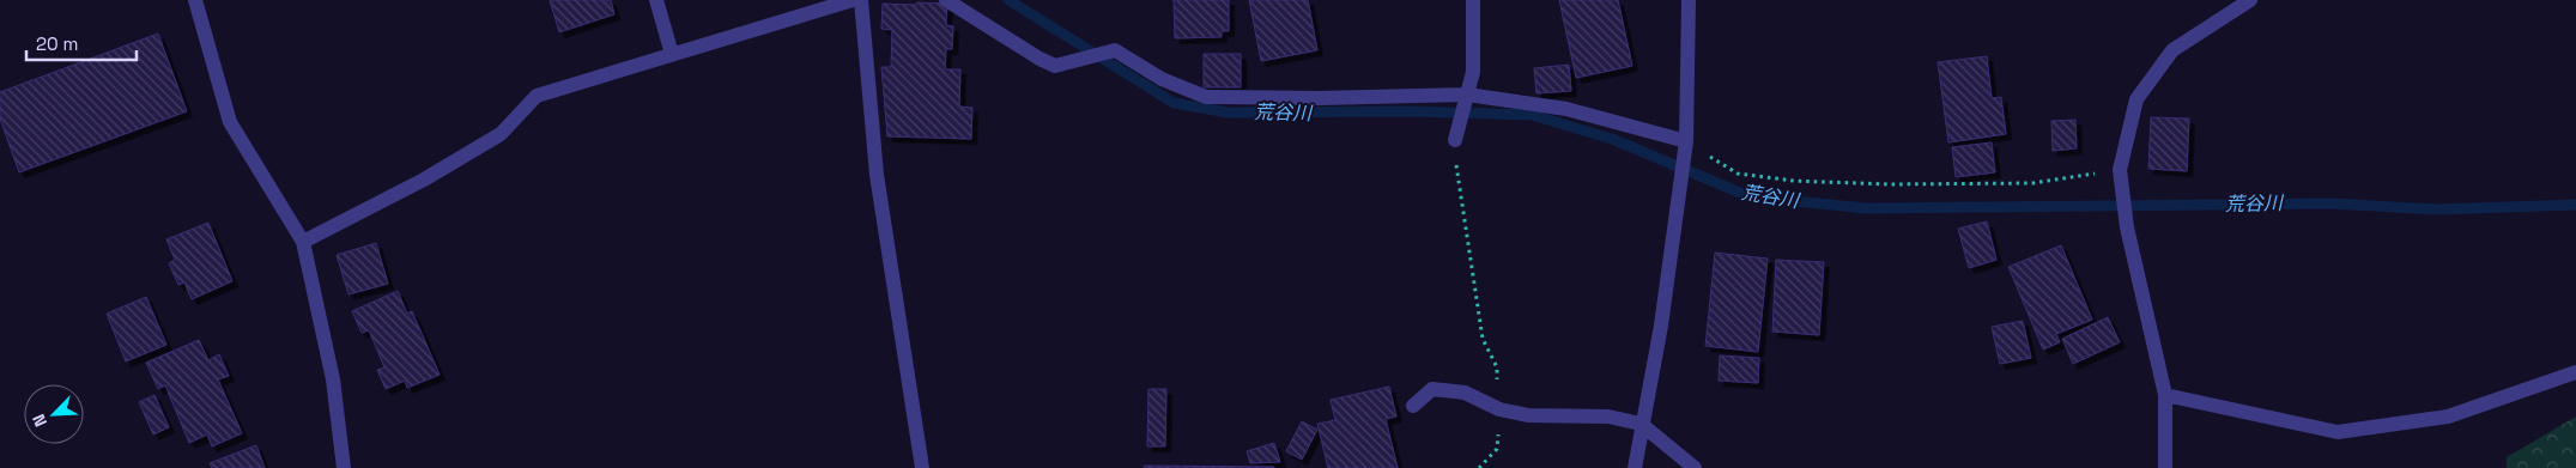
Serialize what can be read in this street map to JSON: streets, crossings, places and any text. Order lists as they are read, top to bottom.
{
  "water": ["荒谷川"],
  "scale_bar": "20 m",
  "north": "bottom left"
}
